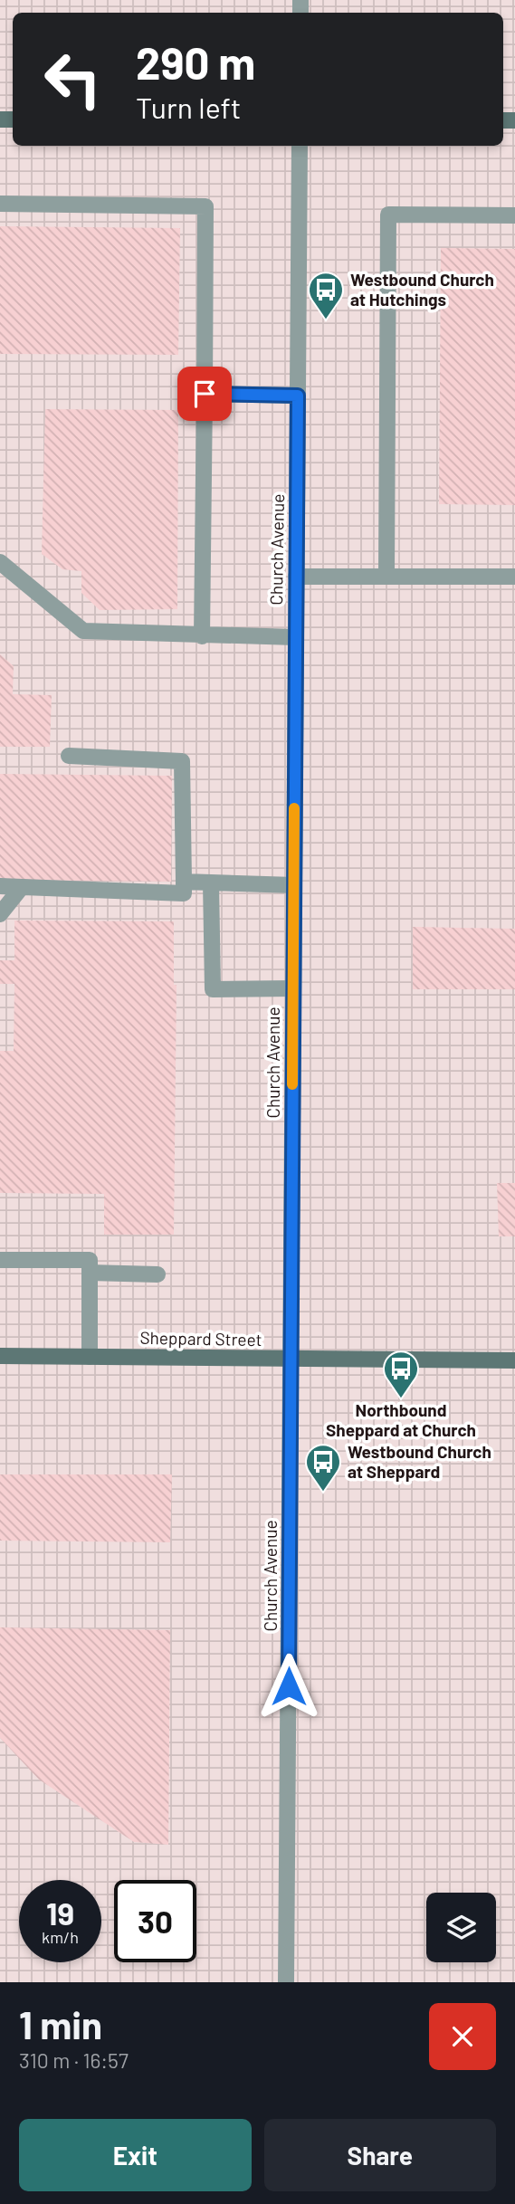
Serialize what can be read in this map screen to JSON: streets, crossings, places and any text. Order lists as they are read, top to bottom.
{
  "streets": {
    "street": ["Church Avenue", "Sheppard Street"]
  },
  "crossings": [
    ["Church Avenue", "Sheppard Street"]
  ],
  "places": {
    "bus stop": ["Westbound Church at Hutchings", "Northbound Sheppard at Church", "Westbound Church at Sheppard"]
  },
  "page": {
    "turn": ["290 m", "Turn left"],
    "speed": "19 km/h",
    "limit": "30",
    "heading": ["1 min", "310 m · 16:57"],
    "buttons": ["Exit", "Share"]
  }
}
